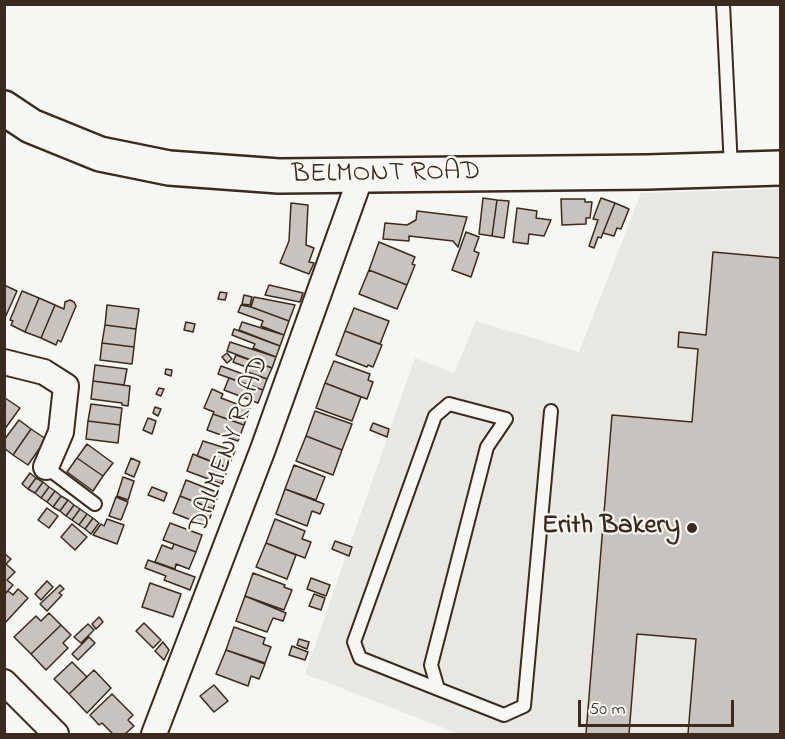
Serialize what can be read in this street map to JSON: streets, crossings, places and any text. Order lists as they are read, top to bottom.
{
  "streets": {
    "street": ["BELMONT ROAD", "DALMENY ROAD"]
  },
  "crossings": [
    ["BELMONT ROAD", "DALMENY ROAD"]
  ],
  "places": ["Erith Bakery"],
  "scale_bar": "50 m"
}
